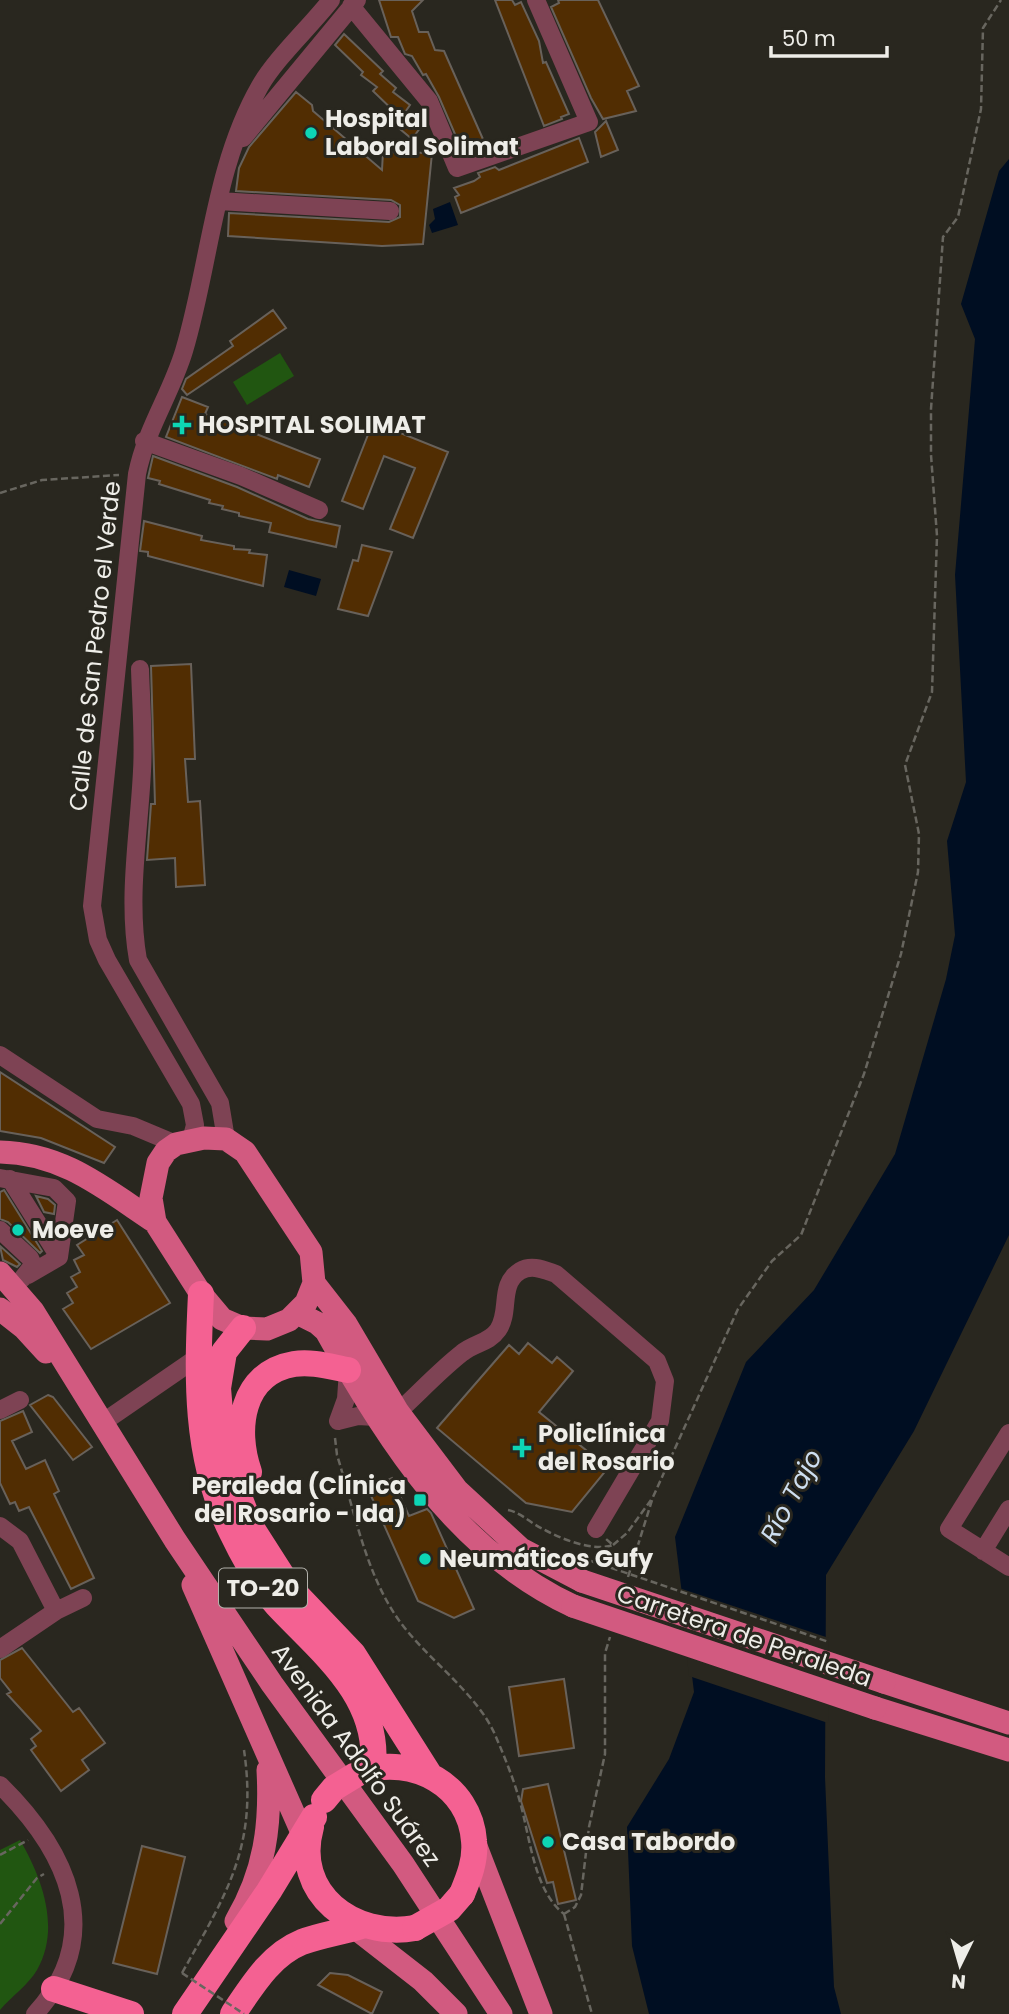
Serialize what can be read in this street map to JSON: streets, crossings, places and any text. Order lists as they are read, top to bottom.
{
  "streets": {
    "highway": ["TO-20"],
    "main road": ["Carretera de Peraleda", "Avenida Adolfo Suárez"],
    "street": ["Calle de San Pedro el Verde"]
  },
  "crossings": [
    ["Calle de San Pedro el Verde", "TO-20"],
    ["Calle de San Pedro el Verde", "Carretera de Peraleda"],
    ["TO-20", "Carretera de Peraleda"]
  ],
  "water": ["Río Tajo"],
  "places": {
    "other": [
      "Hospital Laboral Solimat",
      "Moeve",
      "Neumáticos Gufy",
      "Casa Tabordo"
    ],
    "health": ["HOSPITAL SOLIMAT", "Policlínica del Rosario"],
    "transit": ["Peraleda (Clínica del Rosario - Ida)"]
  },
  "scale_bar": "50 m",
  "north": "bottom"
}
